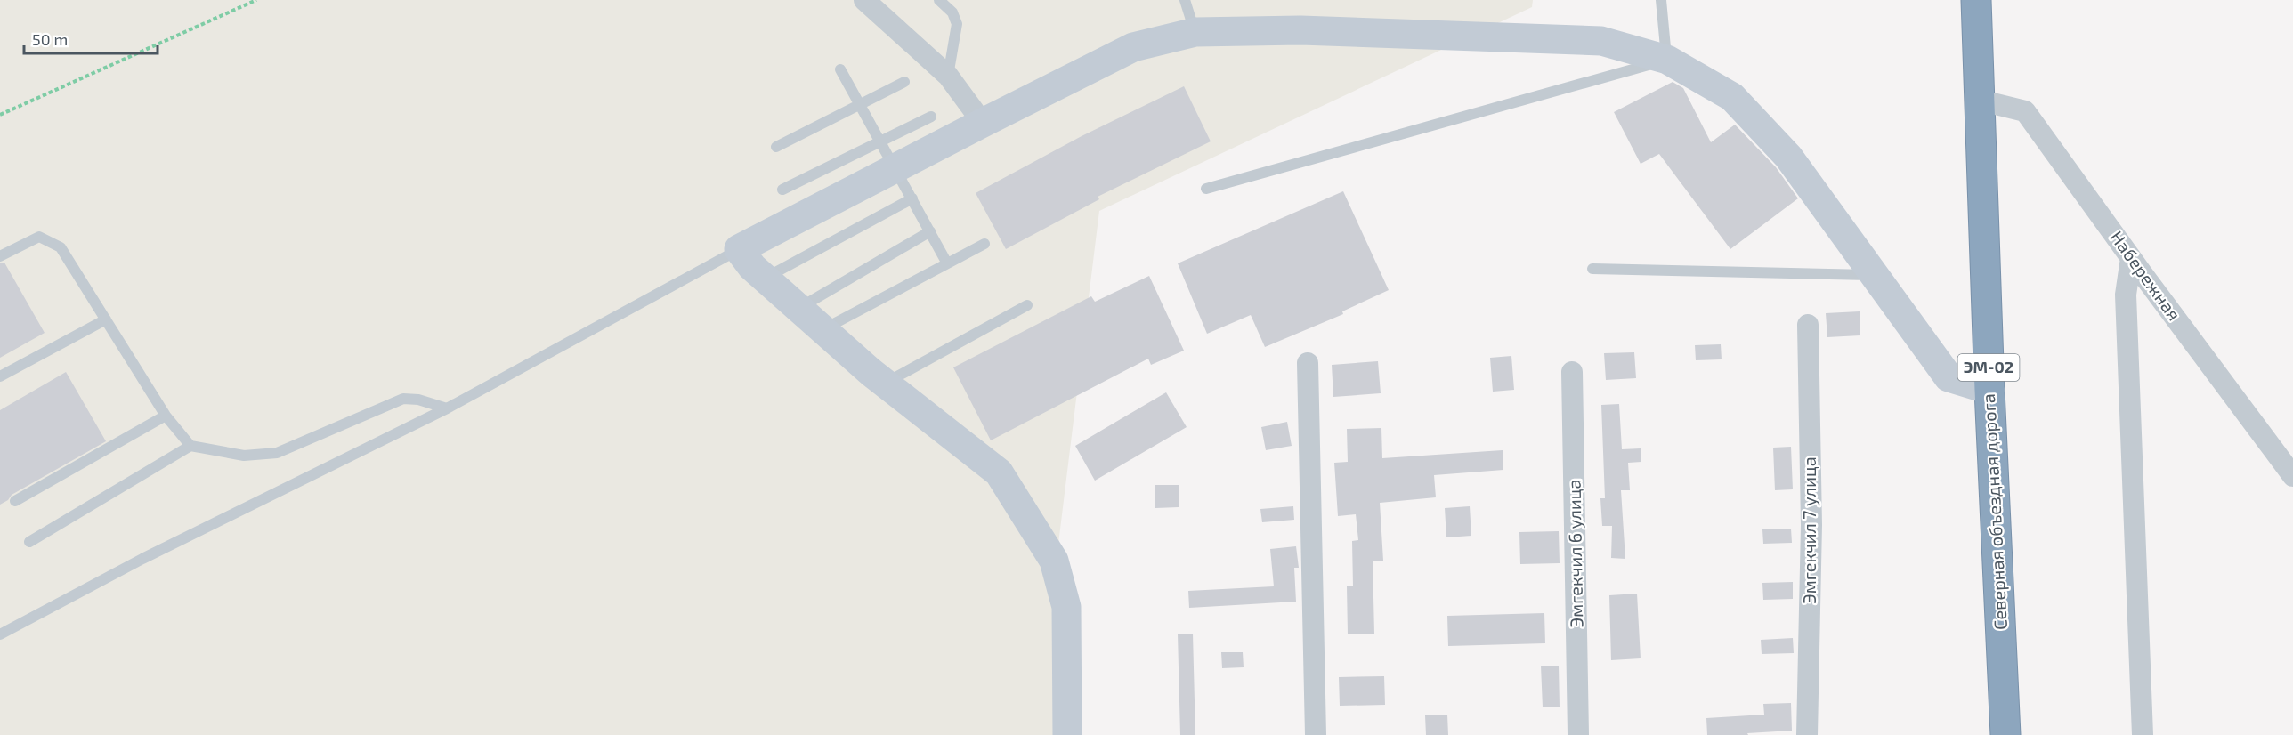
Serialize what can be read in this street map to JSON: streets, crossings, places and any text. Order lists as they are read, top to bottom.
{
  "streets": {
    "highway": ["ЭМ-02", "Северная объездная дорога"],
    "street": ["Набережная", "Эмгекчил 7 улица", "Эмгекчил 6 улица"]
  },
  "crossings": [
    ["Набережная", "Северная объездная дорога"]
  ],
  "scale_bar": "50 m"
}
